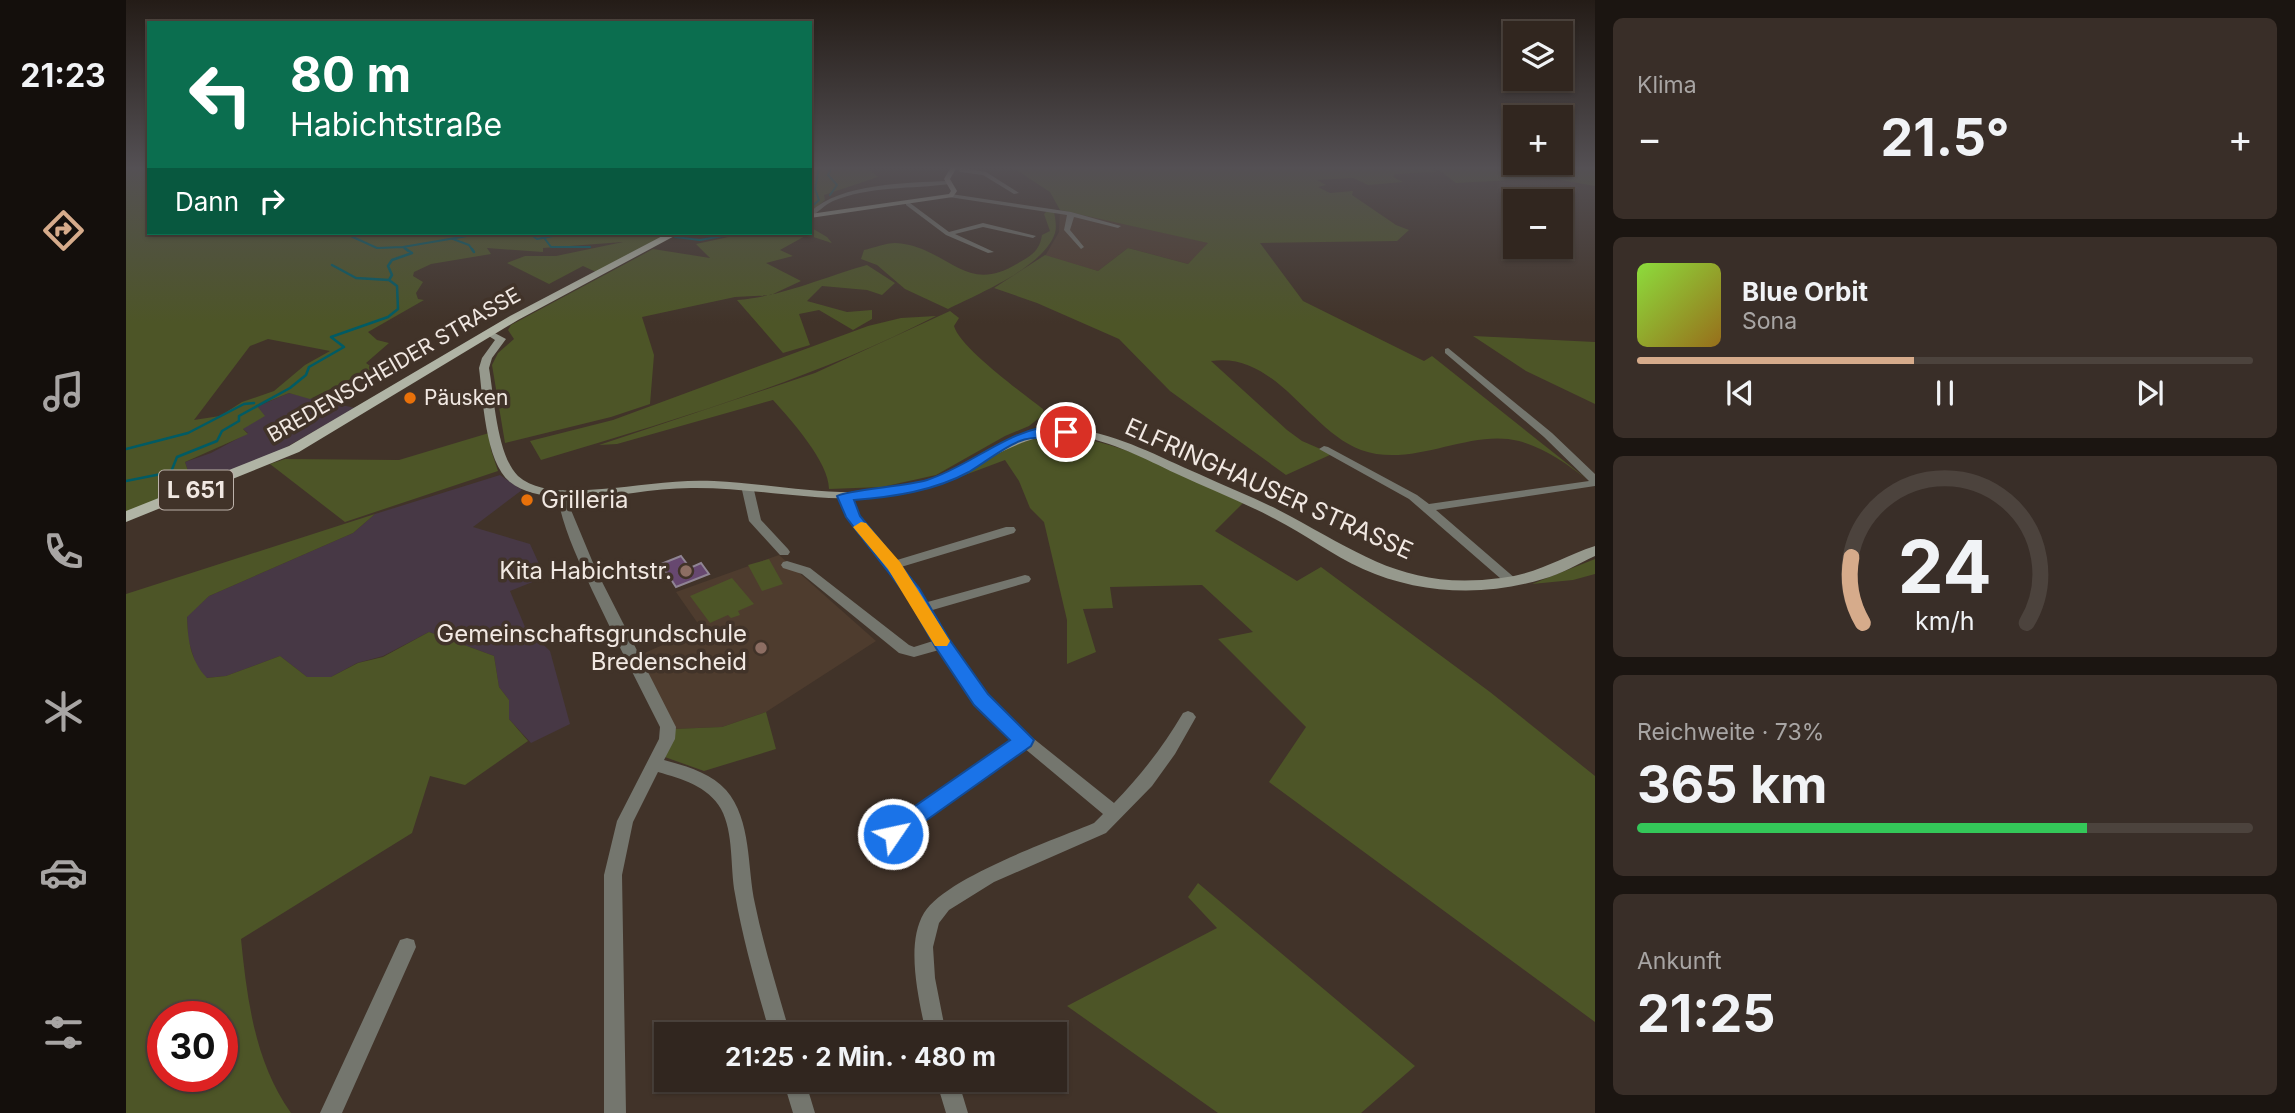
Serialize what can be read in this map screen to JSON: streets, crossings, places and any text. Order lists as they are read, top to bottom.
{
  "streets": {
    "main road": ["BREDENSCHEIDER STRASSE", "ELFRINGHAUSER STRASSE", "L 651"]
  },
  "crossings": [
    ["BREDENSCHEIDER STRASSE", "ELFRINGHAUSER STRASSE"]
  ],
  "places": [
    "Päusken",
    "Grilleria",
    "Kita Habichtstr.",
    "Gemeinschaftsgrundschule Bredenscheid"
  ],
  "page": {
    "tabs": "21:23",
    "tile": [
      "Klima",
      ["Reichweite · 73%", "365 km"],
      ["Ankunft", "21:25"]
    ],
    "map_buttons": ["+", "−"],
    "turn": ["80 m", "Habichtstraße"],
    "heat": ["−", "21.5°", "+"],
    "then": "Dann",
    "song": ["Blue Orbit", "Sona"],
    "limit": "30",
    "trip": "21:25 · 2 Min. · 480 m",
    "gauge": ["24", "km/h"]
  }
}
